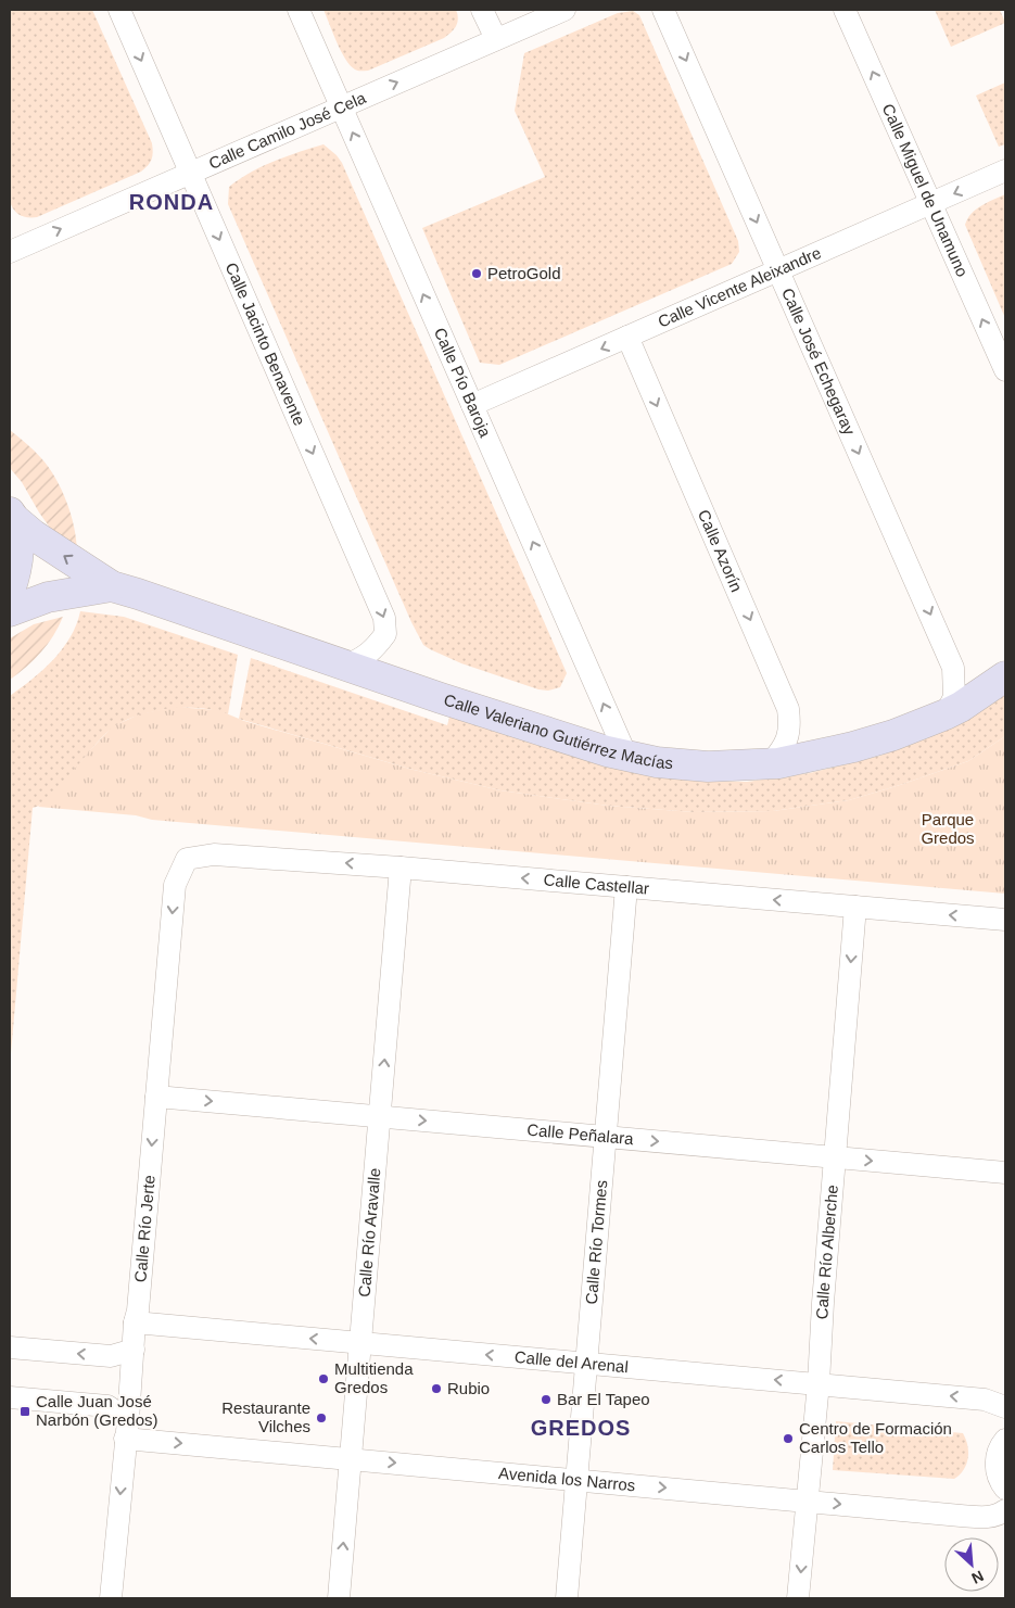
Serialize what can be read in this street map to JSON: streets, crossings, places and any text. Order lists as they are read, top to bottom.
{
  "streets": {
    "main road": ["Calle Valeriano Gutiérrez Macías"],
    "street": [
      "Calle Camilo José Cela",
      "Calle Miguel de Unamuno",
      "Calle Vicente Aleixandre",
      "Calle Jacinto Benavente",
      "Calle José Echegaray",
      "Calle Pío Baroja",
      "Calle Azorín",
      "Calle Castellar",
      "Calle Peñalara",
      "Calle Río Jerte",
      "Calle Río Aravalle",
      "Calle Río Tormes",
      "Calle Río Alberche",
      "Calle del Arenal",
      "Avenida los Narros"
    ]
  },
  "crossings": [
    ["Calle Camilo José Cela", "Calle Jacinto Benavente"],
    ["Calle Camilo José Cela", "Calle Pío Baroja"],
    ["Calle Miguel de Unamuno", "Calle Vicente Aleixandre"],
    ["Calle Vicente Aleixandre", "Calle José Echegaray"],
    ["Calle Vicente Aleixandre", "Calle Pío Baroja"],
    ["Calle Vicente Aleixandre", "Calle Azorín"],
    ["Calle Jacinto Benavente", "Calle Valeriano Gutiérrez Macías"],
    ["Calle José Echegaray", "Calle Valeriano Gutiérrez Macías"],
    ["Calle Pío Baroja", "Calle Valeriano Gutiérrez Macías"],
    ["Calle Azorín", "Calle Valeriano Gutiérrez Macías"],
    ["Calle Castellar", "Calle Río Jerte"],
    ["Calle Castellar", "Calle Río Aravalle"],
    ["Calle Castellar", "Calle Río Tormes"],
    ["Calle Castellar", "Calle Río Alberche"],
    ["Calle Peñalara", "Calle Río Jerte"],
    ["Calle Peñalara", "Calle Río Aravalle"],
    ["Calle Peñalara", "Calle Río Tormes"],
    ["Calle Peñalara", "Calle Río Alberche"],
    ["Calle Río Jerte", "Calle del Arenal"],
    ["Calle Río Jerte", "Avenida los Narros"],
    ["Calle Río Aravalle", "Calle del Arenal"],
    ["Calle Río Aravalle", "Avenida los Narros"],
    ["Calle Río Tormes", "Calle del Arenal"],
    ["Calle Río Tormes", "Avenida los Narros"],
    ["Calle Río Alberche", "Calle del Arenal"],
    ["Calle Río Alberche", "Avenida los Narros"]
  ],
  "one_way": [
    "Calle Camilo José Cela",
    "Calle Miguel de Unamuno",
    "Calle Vicente Aleixandre",
    "Calle Jacinto Benavente",
    "Calle José Echegaray",
    "Calle Pío Baroja",
    "Calle Azorín",
    "Calle Castellar",
    "Calle Peñalara",
    "Calle Río Jerte",
    "Calle Río Aravalle",
    "Calle Río Alberche",
    "Calle del Arenal",
    "Avenida los Narros"
  ],
  "districts": ["RONDA", "GREDOS"],
  "parks": ["Parque Gredos"],
  "places": {
    "other": [
      "PetroGold",
      "Multitienda Gredos",
      "Rubio",
      "Bar El Tapeo",
      "Restaurante Vilches",
      "Centro de Formación Carlos Tello"
    ],
    "transit": ["Calle Juan José Narbón (Gredos)"]
  },
  "north": "bottom right"
}
